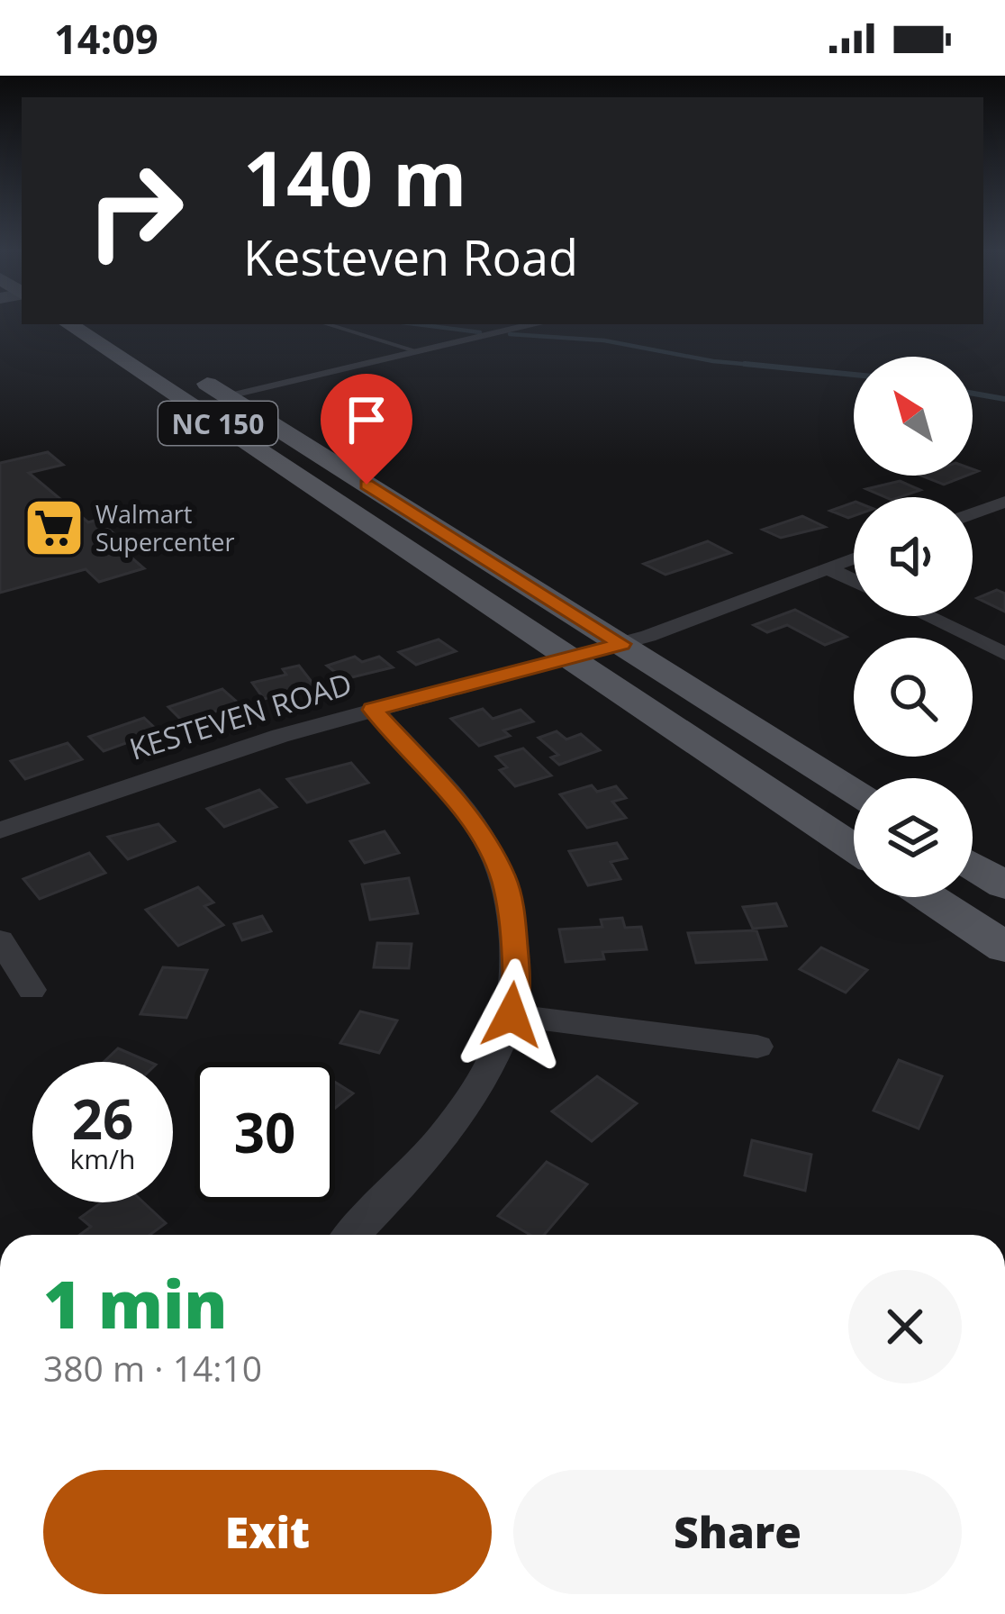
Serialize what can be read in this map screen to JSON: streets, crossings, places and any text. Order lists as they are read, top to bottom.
{
  "streets": {
    "main road": ["NC 150"],
    "street": ["KESTEVEN ROAD"]
  },
  "crossings": [
    ["NC 150", "KESTEVEN ROAD"]
  ],
  "places": {
    "supermarket": ["Walmart Supercenter"]
  },
  "north": "top left",
  "page": {
    "status": "14:09",
    "turn": ["140 m", "Kesteven Road"],
    "speed": "26 km/h",
    "limit": "30",
    "heading": ["1 min", "380 m · 14:10"],
    "buttons": ["Exit", "Share"]
  }
}
